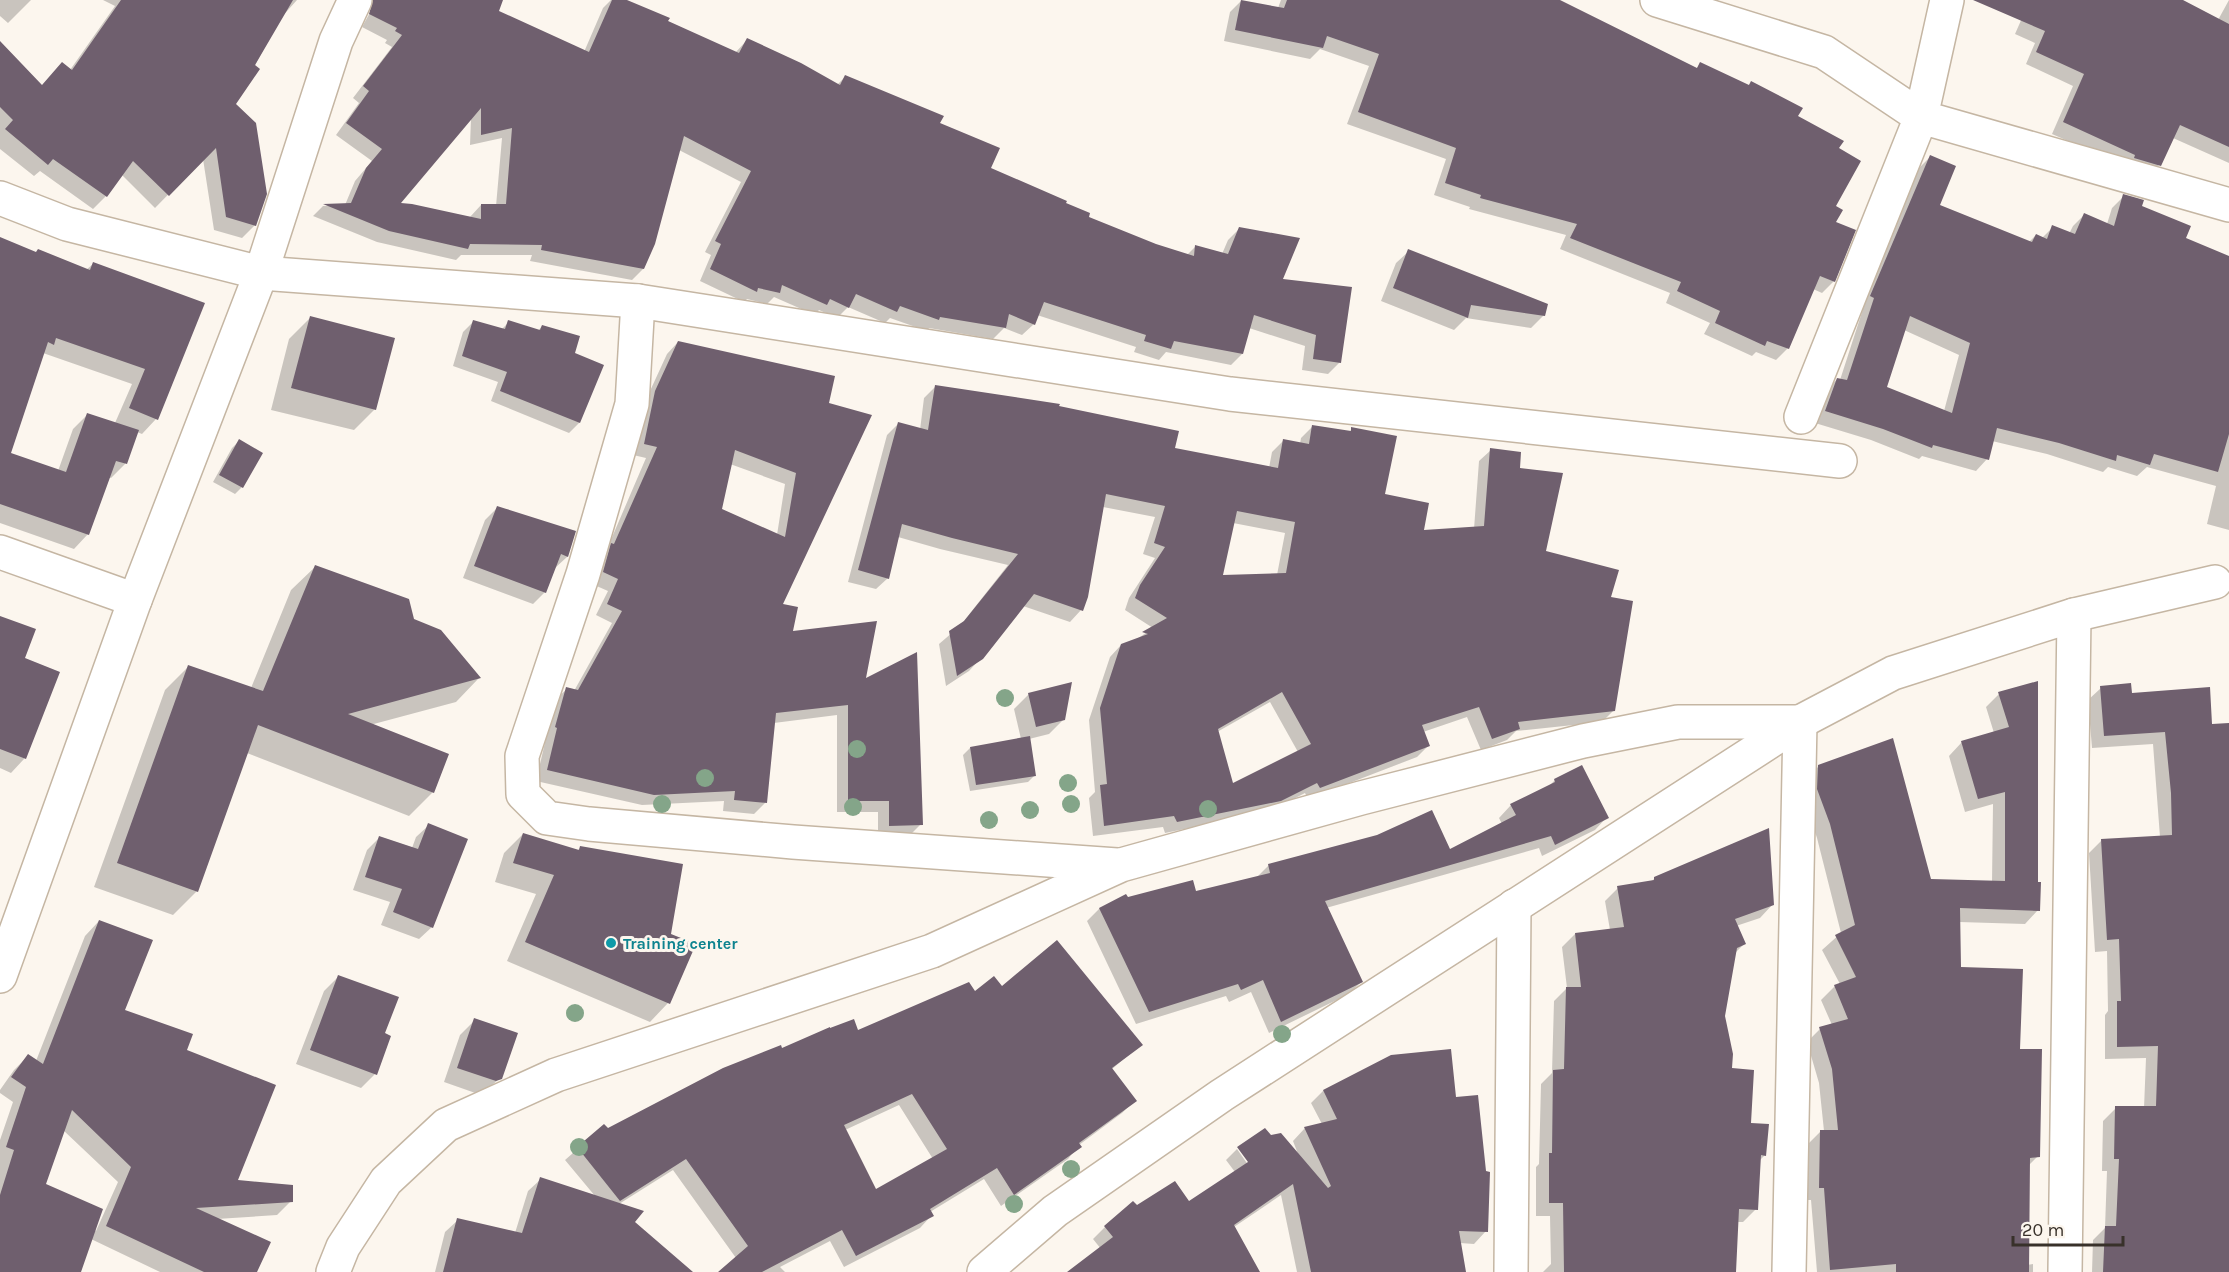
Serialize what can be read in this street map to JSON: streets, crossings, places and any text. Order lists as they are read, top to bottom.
{
  "places": ["Training center"],
  "scale_bar": "20 m"
}
